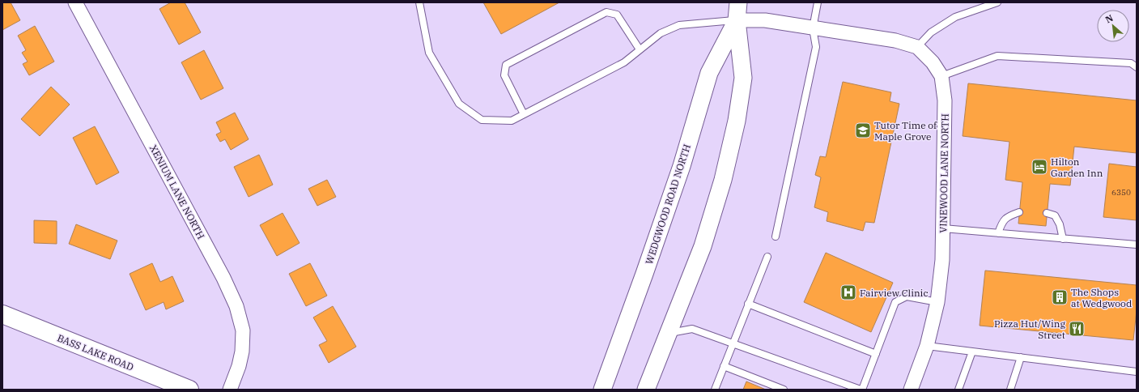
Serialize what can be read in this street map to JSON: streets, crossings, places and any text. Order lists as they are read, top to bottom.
{
  "streets": {
    "main road": ["BASS LAKE ROAD"],
    "street": ["VINEWOOD LANE NORTH", "XENIUM LANE NORTH", "WEDGWOOD ROAD NORTH"]
  },
  "crossings": [
    ["VINEWOOD LANE NORTH", "WEDGWOOD ROAD NORTH"]
  ],
  "places": {
    "school or university": ["Tutor Time of Maple Grove"],
    "hotel": ["Hilton Garden Inn"],
    "hospital": ["Fairview Clinic"],
    "building": ["The Shops at Wedgwood"],
    "restaurant": ["Pizza Hut/Wing Street"]
  },
  "house_numbers": ["6350"],
  "north": "top left"
}
